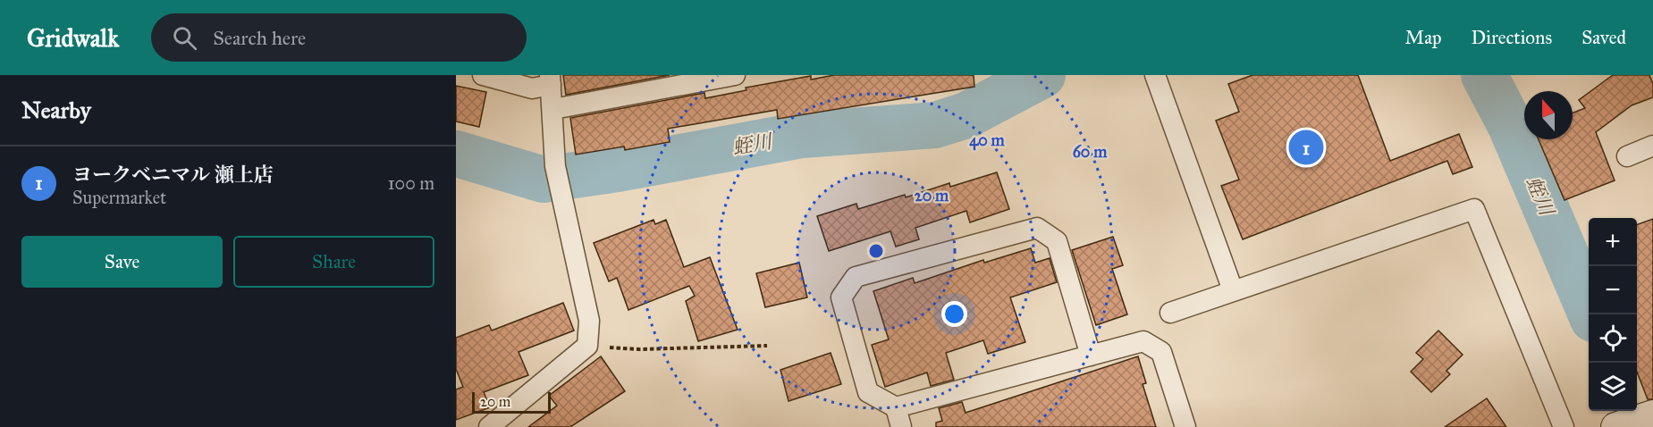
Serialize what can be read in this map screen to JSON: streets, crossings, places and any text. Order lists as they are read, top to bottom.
{
  "water": ["蛭川"],
  "scale_bar": "20 m",
  "north": "top",
  "page": {
    "header": "Gridwalk",
    "search": "Search here",
    "nav": ["Map", "Directions", "Saved"],
    "heading": "Nearby",
    "pins": "1",
    "list": [
      {
        "mark": "1",
        "name": "ヨークベニマル 瀬上店",
        "note": "Supermarket",
        "value": "100 m"
      }
    ],
    "map_buttons": ["+", "−"],
    "buttons": ["Save", "Share"],
    "scale": "20 m"
  },
  "rings": ["40 m", "60 m", "20 m"]
}
